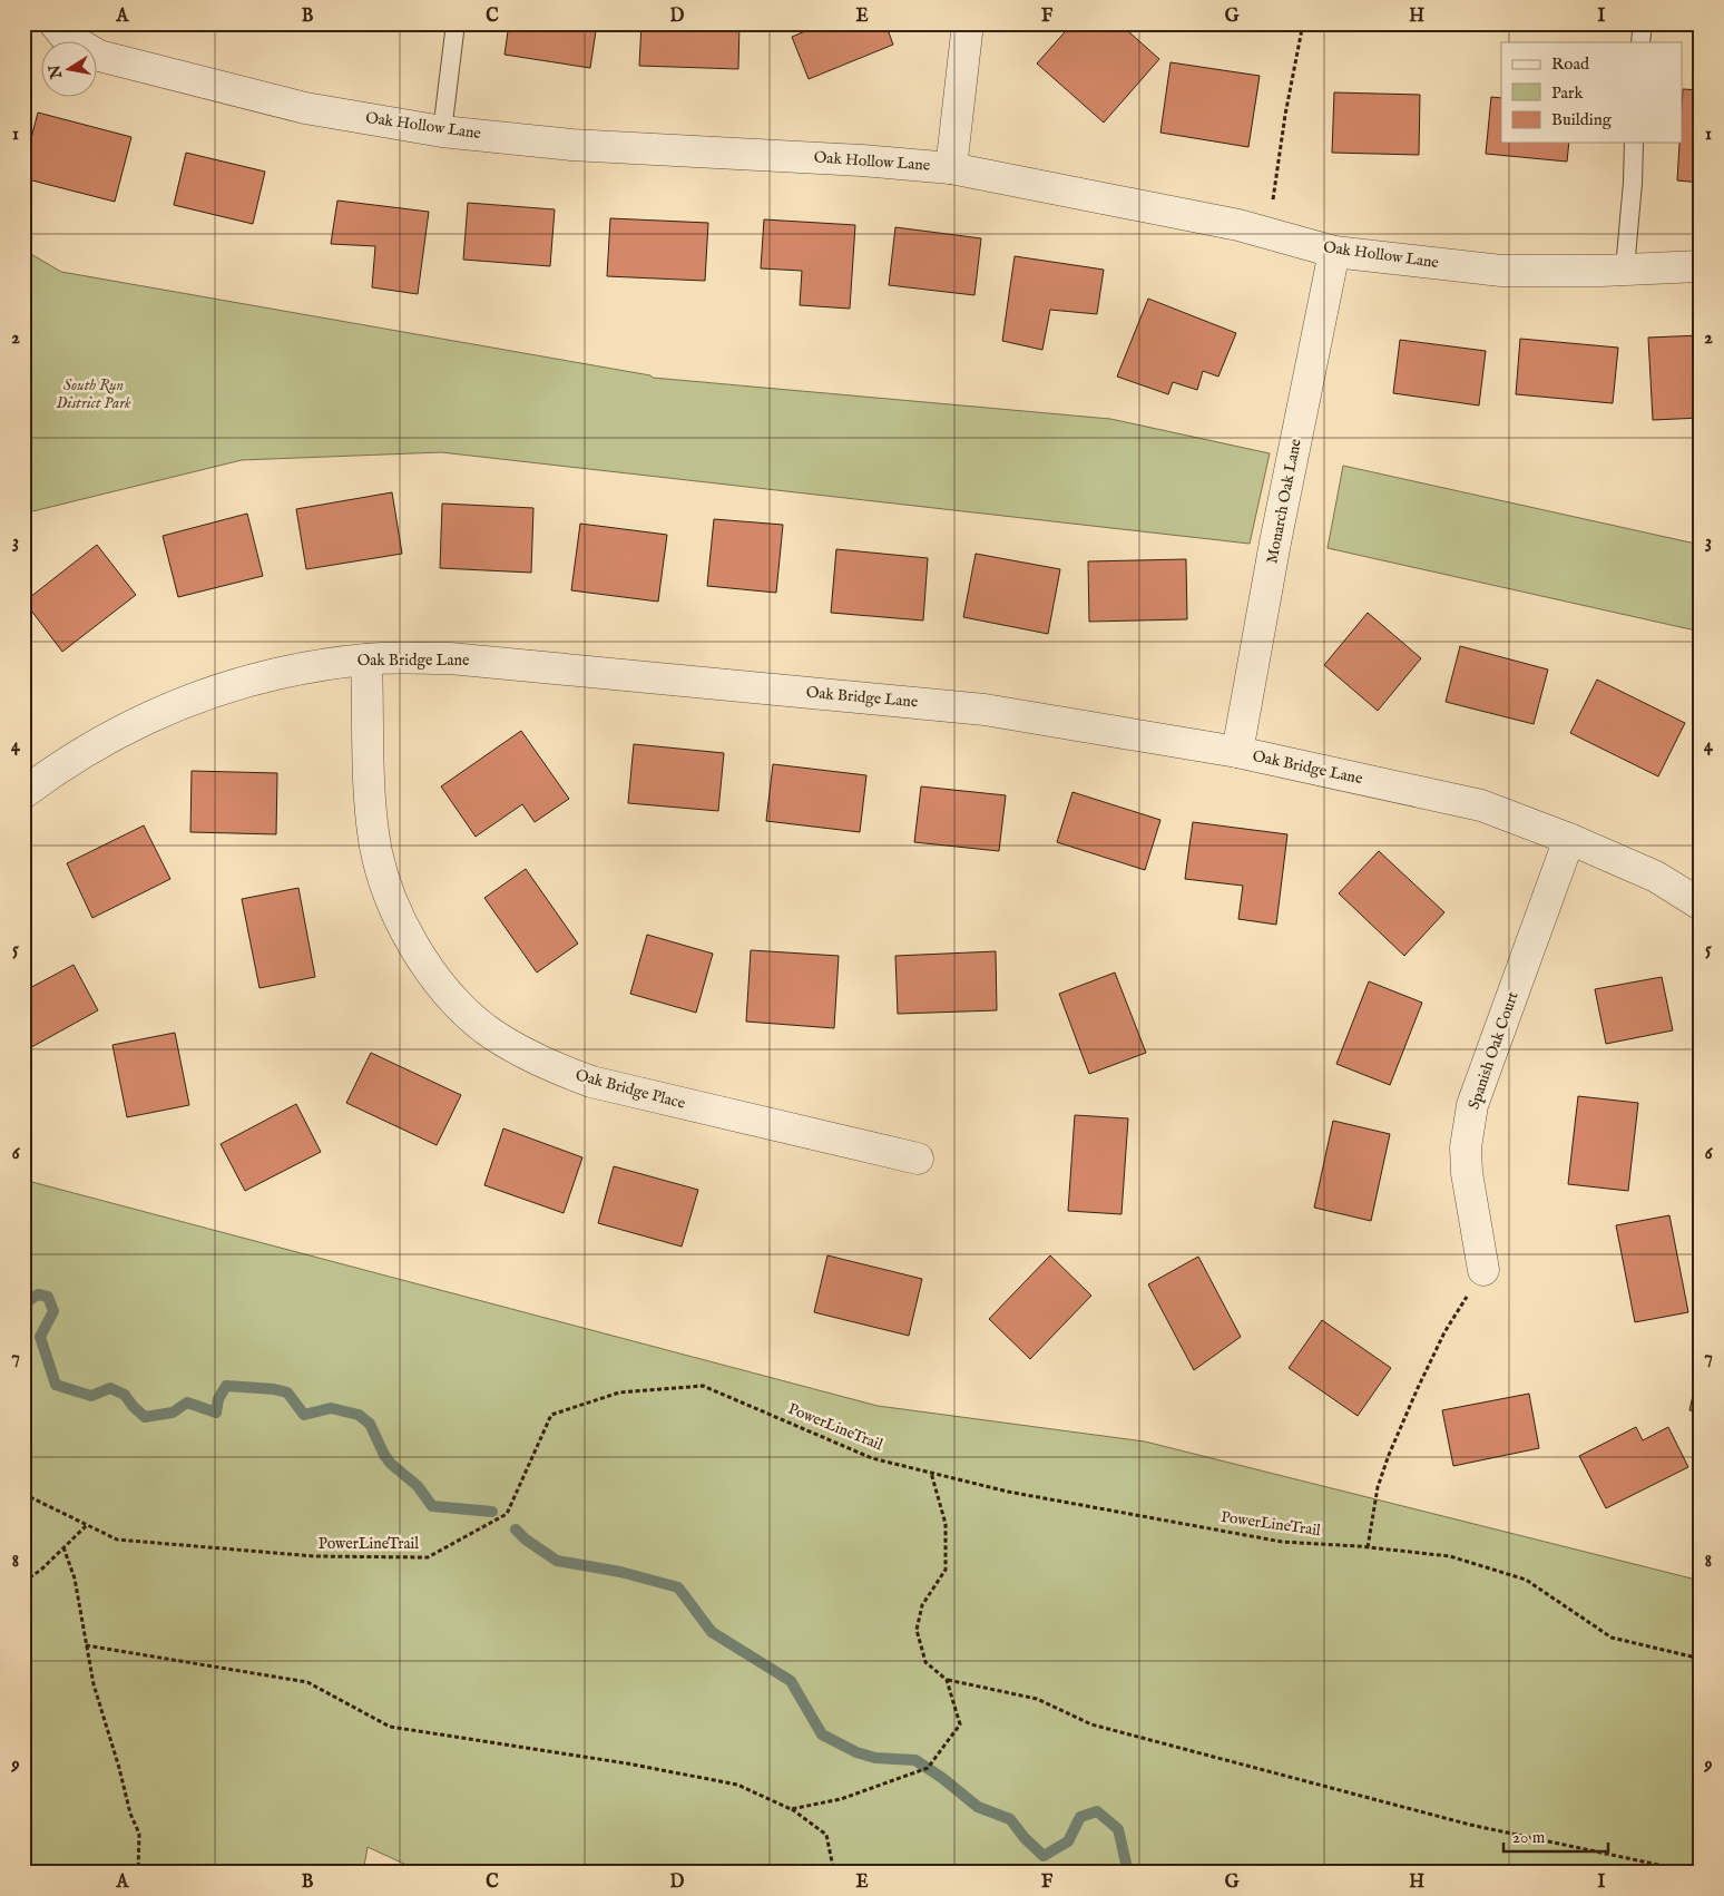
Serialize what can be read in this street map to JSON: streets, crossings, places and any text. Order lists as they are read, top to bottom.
{
  "streets": {
    "street": [
      "Oak Hollow Lane",
      "Monarch Oak Lane",
      "Oak Bridge Lane",
      "Spanish Oak Court",
      "Oak Bridge Place"
    ],
    "path": ["PowerLineTrail"]
  },
  "crossings": [
    ["Oak Hollow Lane", "Monarch Oak Lane"],
    ["Monarch Oak Lane", "Oak Bridge Lane"],
    ["Oak Bridge Lane", "Spanish Oak Court"],
    ["Oak Bridge Lane", "Oak Bridge Place"]
  ],
  "parks": ["South Run District Park"],
  "legend": ["Road", "Park", "Building"],
  "scale_bar": "20 m",
  "north": "left",
  "grid": {
    "columns": [
      "A",
      "B",
      "C",
      "D",
      "E",
      "F",
      "G",
      "H",
      "I"
    ],
    "rows": [
      "1",
      "2",
      "3",
      "4",
      "5",
      "6",
      "7",
      "8",
      "9"
    ]
  }
}
